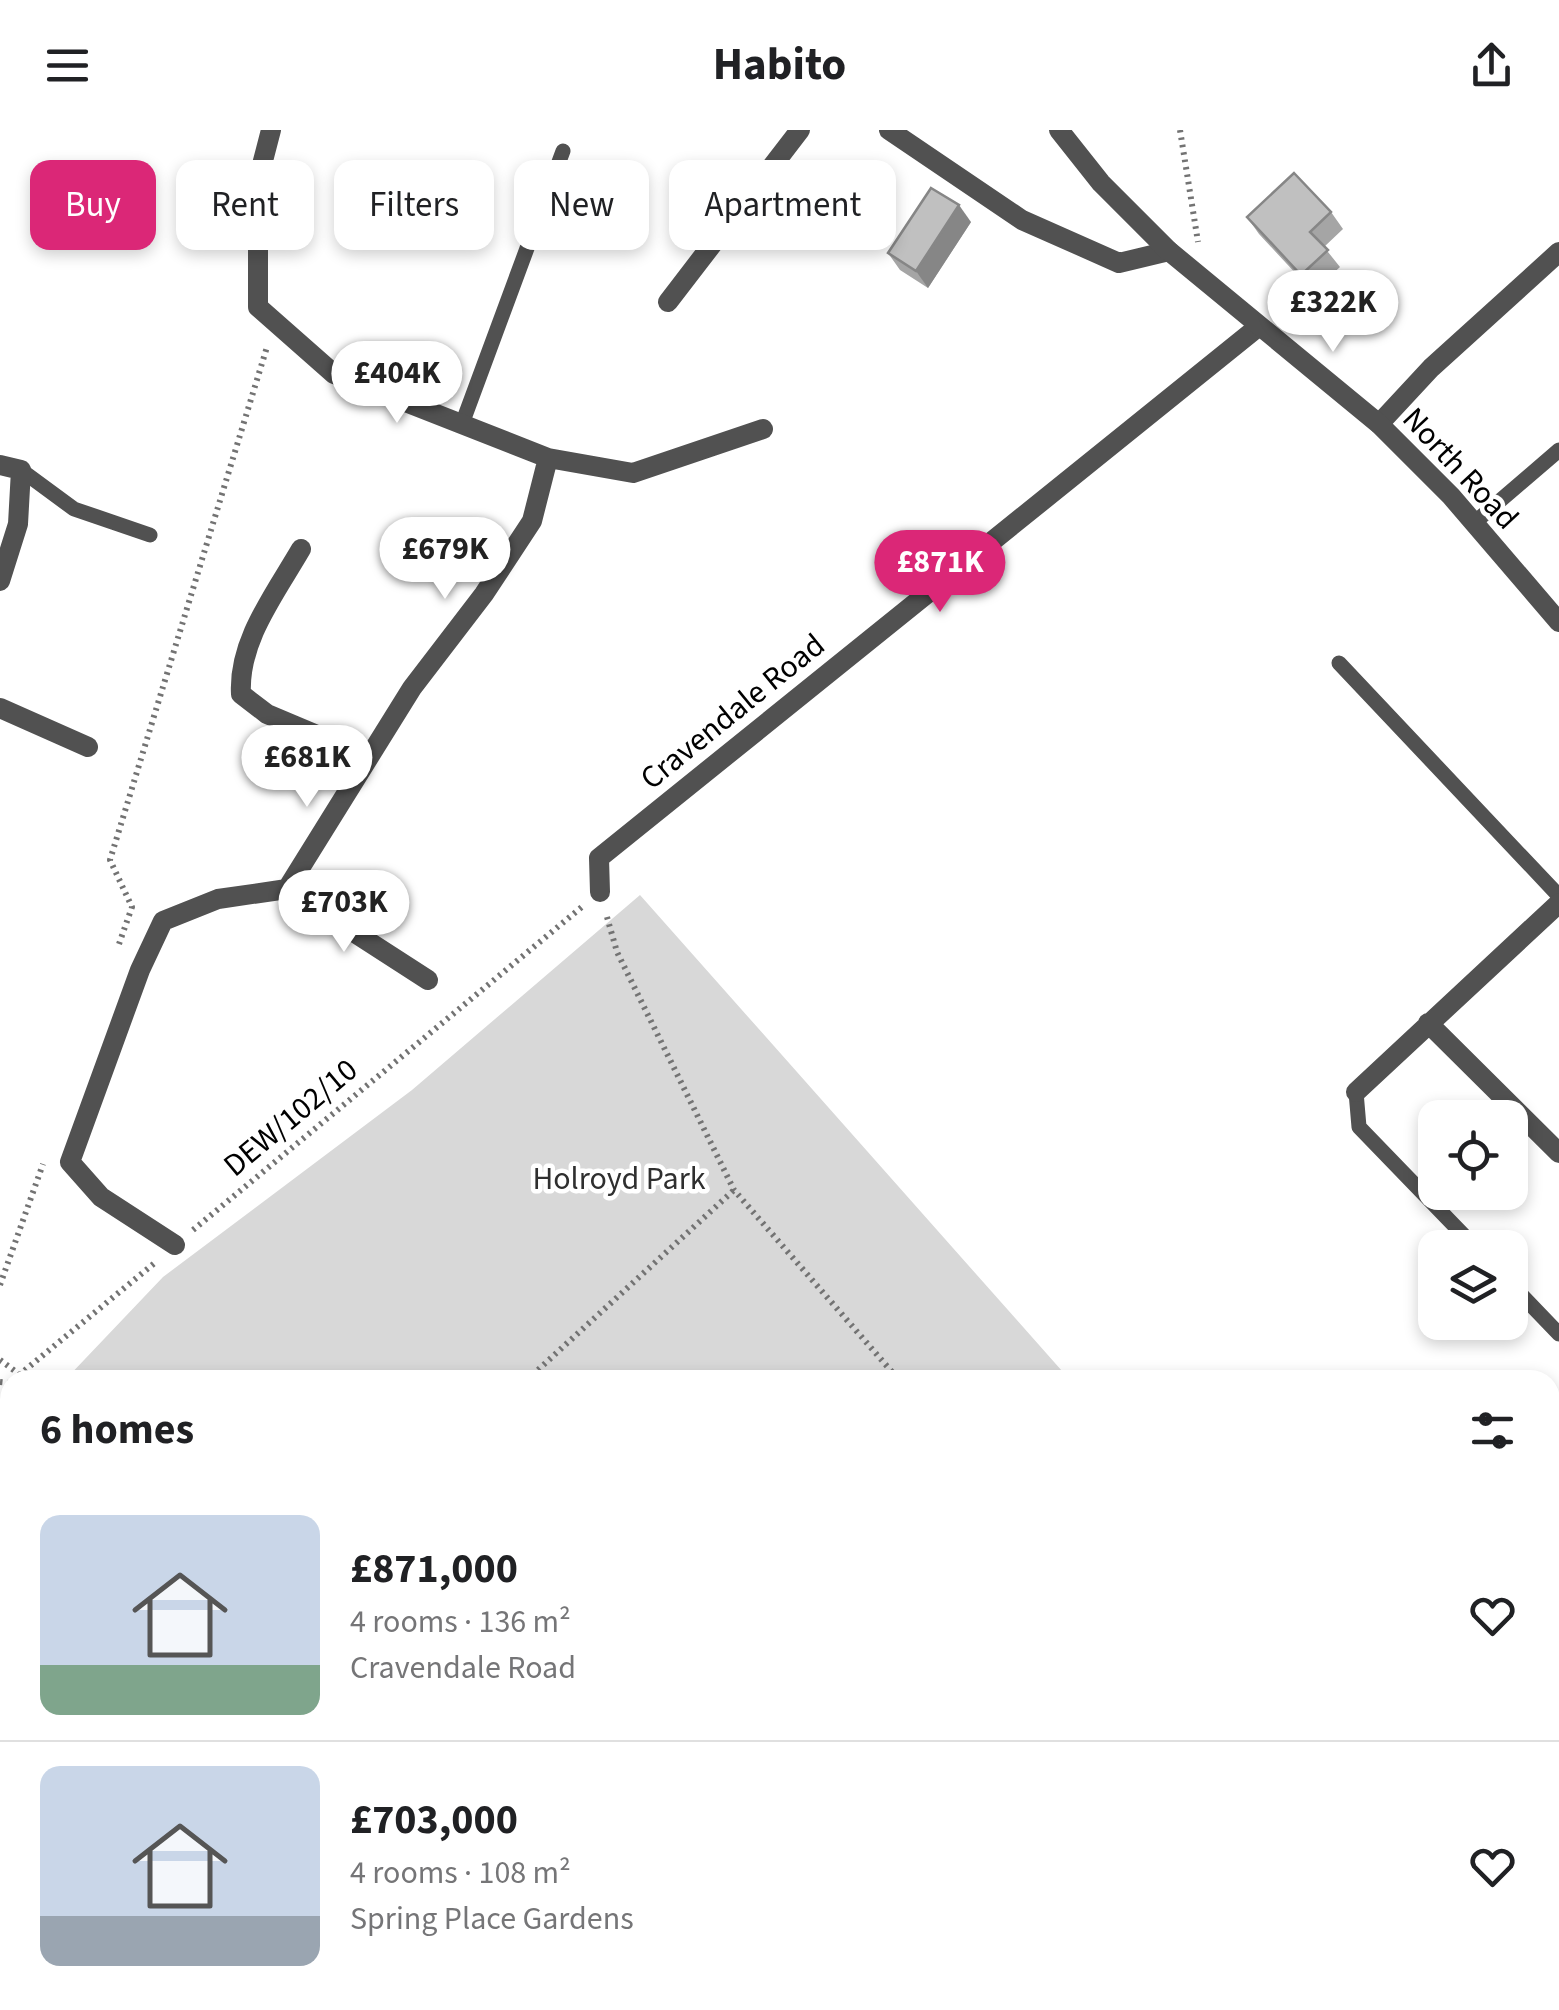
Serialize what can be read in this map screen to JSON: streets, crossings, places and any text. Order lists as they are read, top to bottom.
{
  "streets": {
    "street": ["North Road", "Cravendale Road"],
    "path": ["DEW/102/10"]
  },
  "crossings": [
    ["North Road", "Cravendale Road"],
    ["Cravendale Road", "DEW/102/10"]
  ],
  "parks": ["Holroyd Park"],
  "page": {
    "header": "Habito",
    "chip": [
      "Buy",
      "Rent",
      "Filters",
      "New",
      "Apartment"
    ],
    "price": [
      "£322K",
      "£404K",
      "£679K",
      "£871K",
      "£681K",
      "£703K"
    ],
    "heading": "6 homes",
    "list": [
      {
        "name": "£871,000",
        "note": "4 rooms · 136 m² · Cravendale Road"
      },
      {
        "name": "£703,000",
        "note": "4 rooms · 108 m² · Spring Place Gardens"
      }
    ]
  }
}
